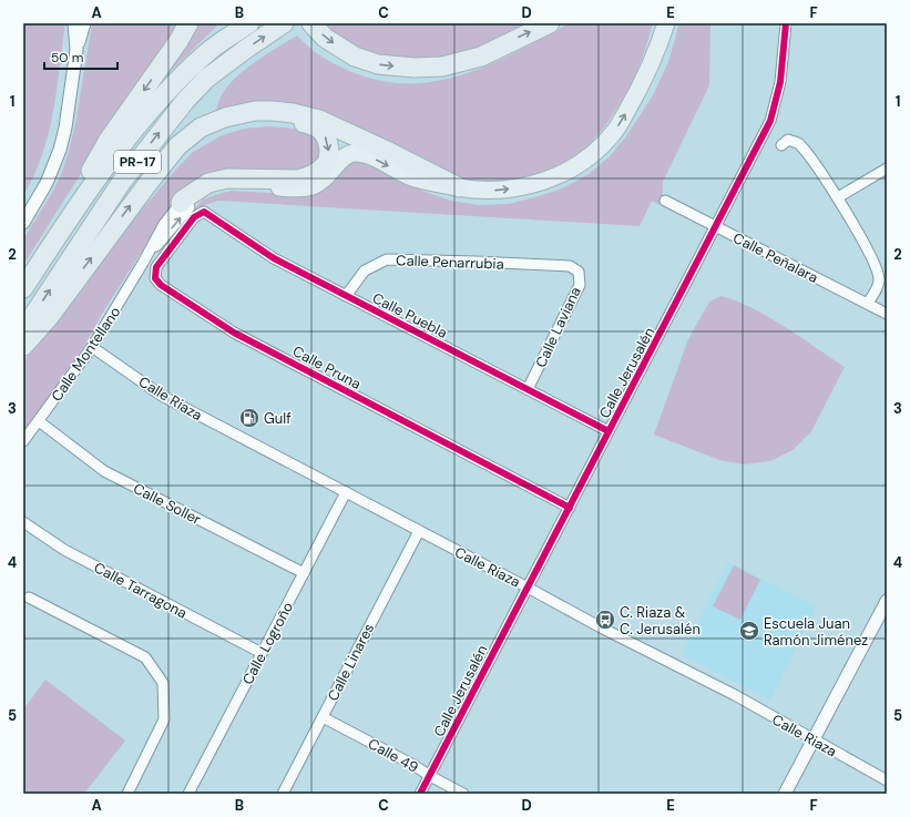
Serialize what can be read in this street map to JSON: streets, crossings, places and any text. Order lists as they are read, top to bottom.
{
  "streets": {
    "highway": ["PR-17"],
    "street": [
      "Calle Peñalara",
      "Calle Penarrubia",
      "Calle Puebla",
      "Calle Laviana",
      "Calle Montellano",
      "Calle Pruna",
      "Calle Jerusalén",
      "Calle Riaza",
      "Calle Soller",
      "Calle Tarragona",
      "Calle Logroño",
      "Calle Linares",
      "Calle 49"
    ]
  },
  "crossings": [
    ["Calle Peñalara", "Calle Jerusalén"],
    ["Calle Penarrubia", "Calle Puebla"],
    ["Calle Penarrubia", "Calle Laviana"],
    ["Calle Puebla", "Calle Laviana"],
    ["Calle Puebla", "Calle Montellano"],
    ["Calle Puebla", "Calle Pruna"],
    ["Calle Puebla", "Calle Jerusalén"],
    ["Calle Montellano", "Calle Pruna"],
    ["Calle Montellano", "Calle Riaza"],
    ["Calle Montellano", "Calle Soller"],
    ["Calle Pruna", "Calle Jerusalén"],
    ["Calle Jerusalén", "Calle Riaza"],
    ["Calle Jerusalén", "Calle 49"],
    ["Calle Riaza", "Calle Logroño"],
    ["Calle Riaza", "Calle Linares"],
    ["Calle Soller", "Calle Logroño"],
    ["Calle Tarragona", "Calle Logroño"],
    ["Calle Linares", "Calle 49"]
  ],
  "places": {
    "fuel station": ["Gulf"],
    "bus stop": ["C. Riaza & C. Jerusalén"],
    "school or university": ["Escuela Juan Ramón Jiménez"]
  },
  "scale_bar": "50 m",
  "grid": {
    "columns": [
      "A",
      "B",
      "C",
      "D",
      "E",
      "F"
    ],
    "rows": [
      "1",
      "2",
      "3",
      "4",
      "5"
    ]
  }
}
